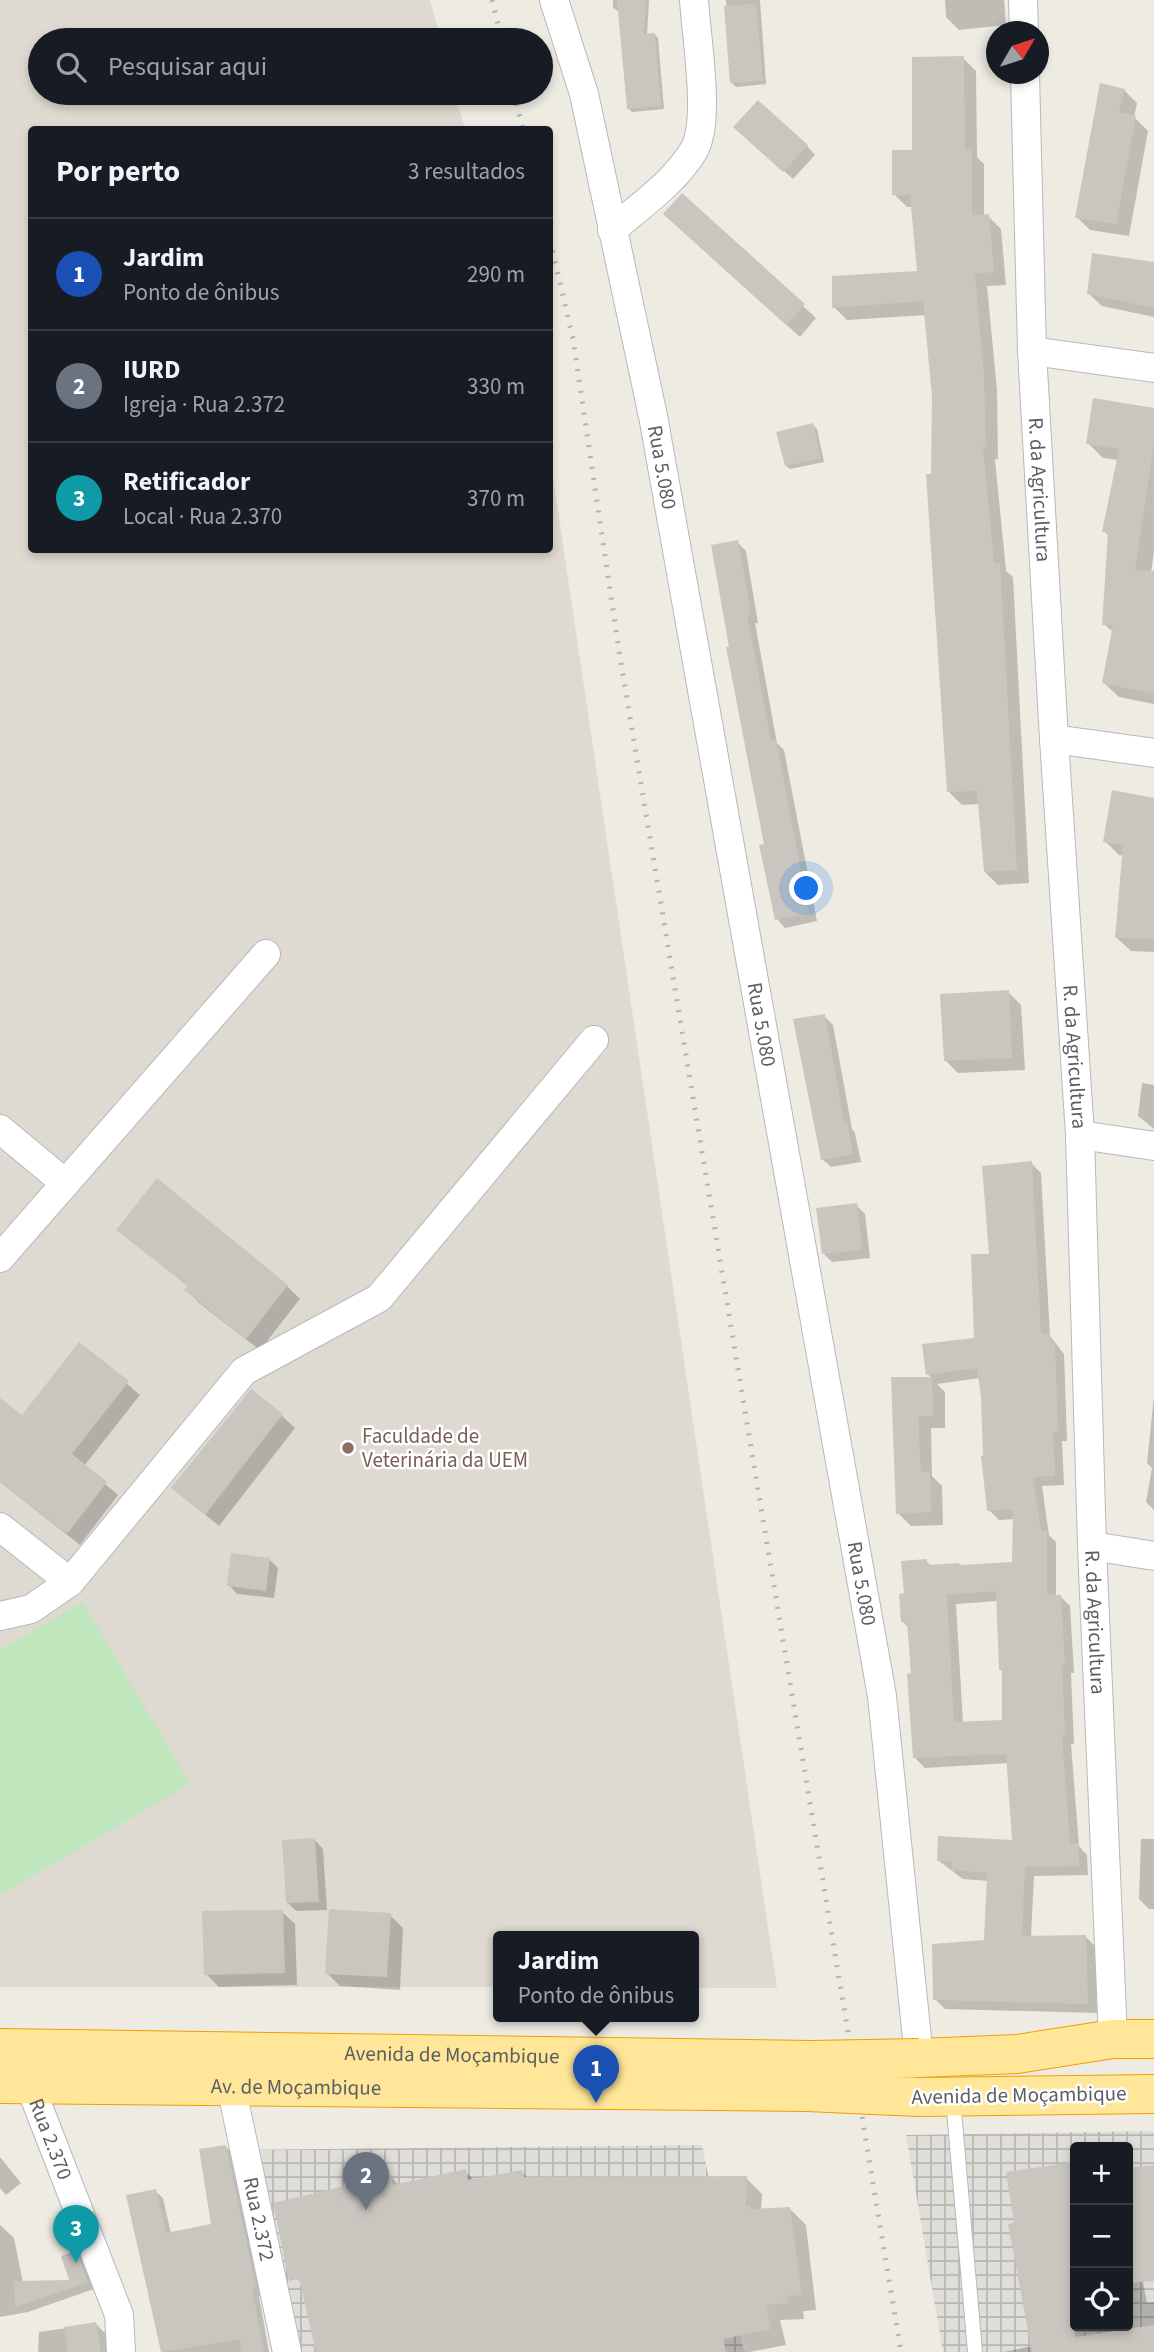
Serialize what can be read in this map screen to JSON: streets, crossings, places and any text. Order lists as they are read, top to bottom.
{
  "streets": {
    "highway": ["Avenida de Moçambique", "Av. de Moçambique"],
    "street": [
      "Rua 5.080",
      "R. da Agricultura",
      "Rua 2.370",
      "Rua 2.372"
    ]
  },
  "crossings": [
    ["Rua 5.080", "Avenida de Moçambique"],
    ["R. da Agricultura", "Avenida de Moçambique"],
    ["Avenida de Moçambique", "Av. de Moçambique"],
    ["Av. de Moçambique", "Rua 2.370"],
    ["Av. de Moçambique", "Rua 2.372"]
  ],
  "places": ["Faculdade de Veterinária da UEM"],
  "north": "top right",
  "page": {
    "search": "Pesquisar aqui",
    "heading": ["Por perto", "3 resultados"],
    "list": [
      {
        "mark": "1",
        "name": "Jardim",
        "note": "Ponto de ônibus",
        "value": "290 m"
      },
      {
        "mark": "2",
        "name": "IURD",
        "note": "Igreja · Rua 2.372",
        "value": "330 m"
      },
      {
        "mark": "3",
        "name": "Retificador",
        "note": "Local · Rua 2.370",
        "value": "370 m"
      }
    ],
    "popup": ["Jardim", "Ponto de ônibus"],
    "pins": ["1", "2", "3"],
    "map_buttons": ["+", "−"]
  }
}
